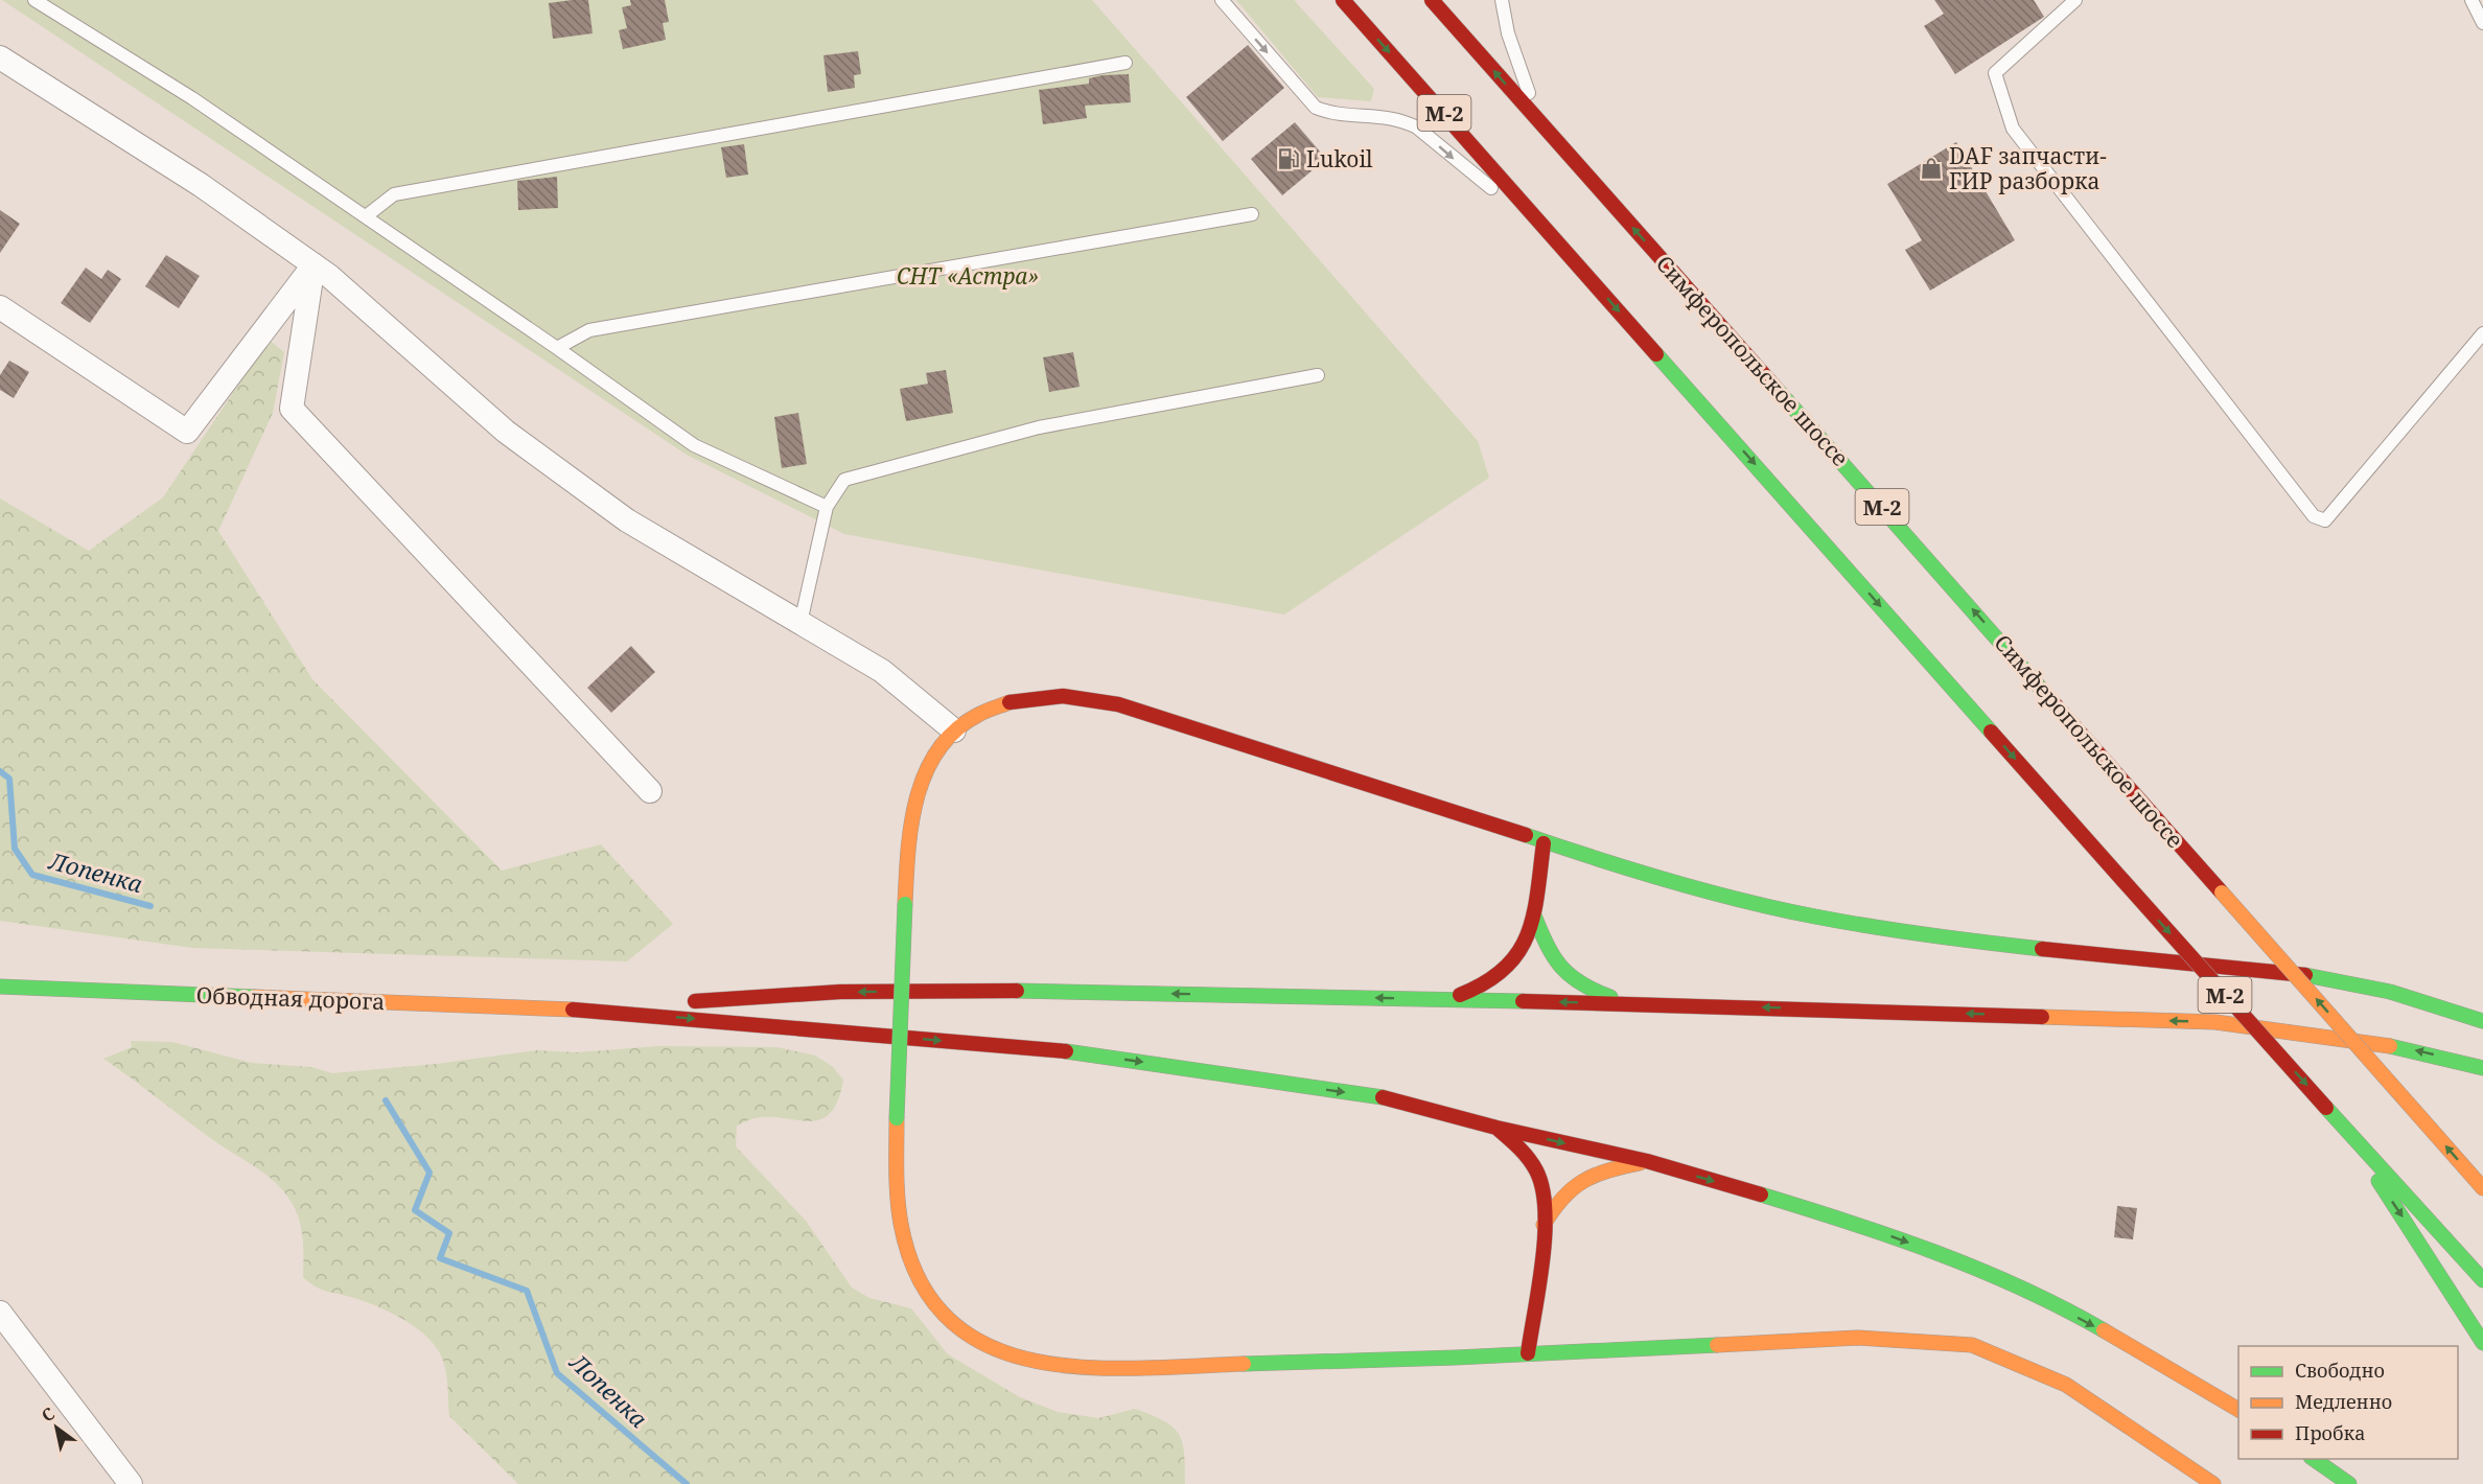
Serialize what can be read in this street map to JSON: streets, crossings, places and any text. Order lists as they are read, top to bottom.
{
  "streets": {
    "main road": ["М-2", "Симферопольское шоссе", "Обводная дорога"]
  },
  "water": ["Лопенка"],
  "parks": ["СНТ «Астра»"],
  "places": {
    "fuel station": ["Lukoil"],
    "shop": ["DAF запчасти- ГИР разборка"]
  },
  "legend": ["Свободно", "Медленно", "Пробка"],
  "north": "top left"
}
